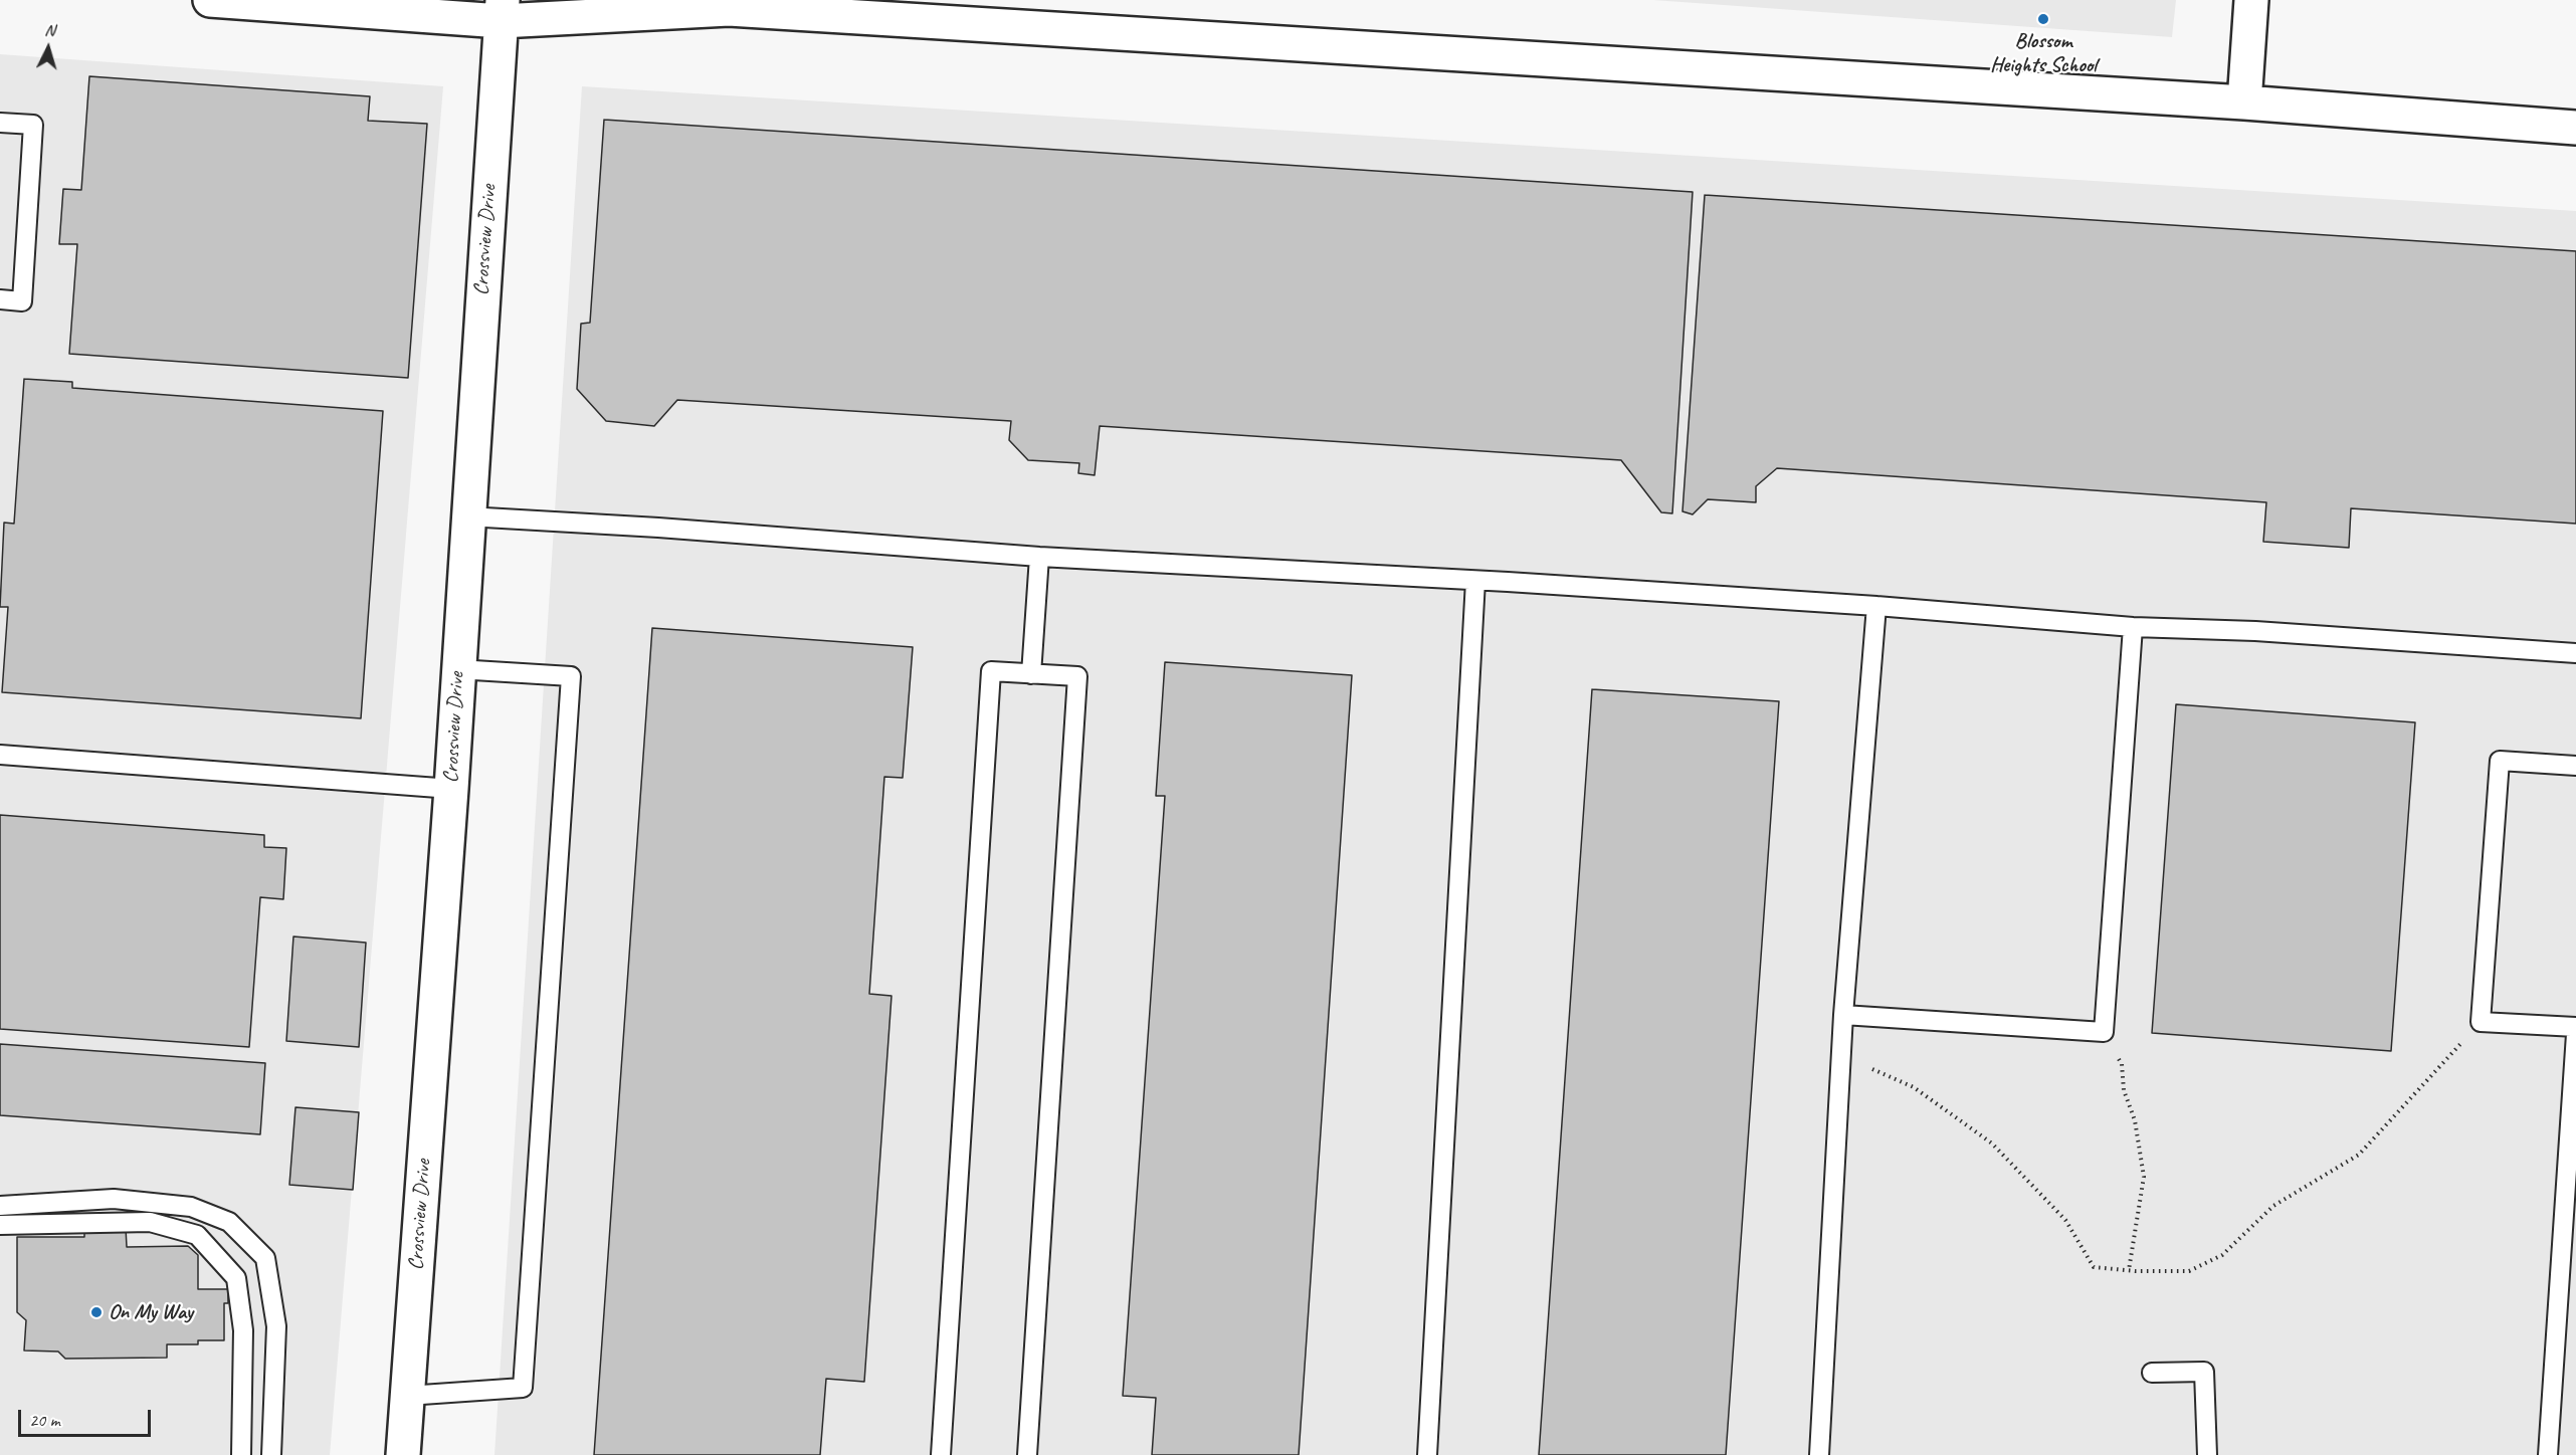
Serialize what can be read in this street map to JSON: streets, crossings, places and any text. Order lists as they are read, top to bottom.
{
  "streets": {
    "street": ["Crossview Drive"]
  },
  "places": ["Blossom Heights School", "On My Way"],
  "scale_bar": "20 m",
  "north": "top"
}
